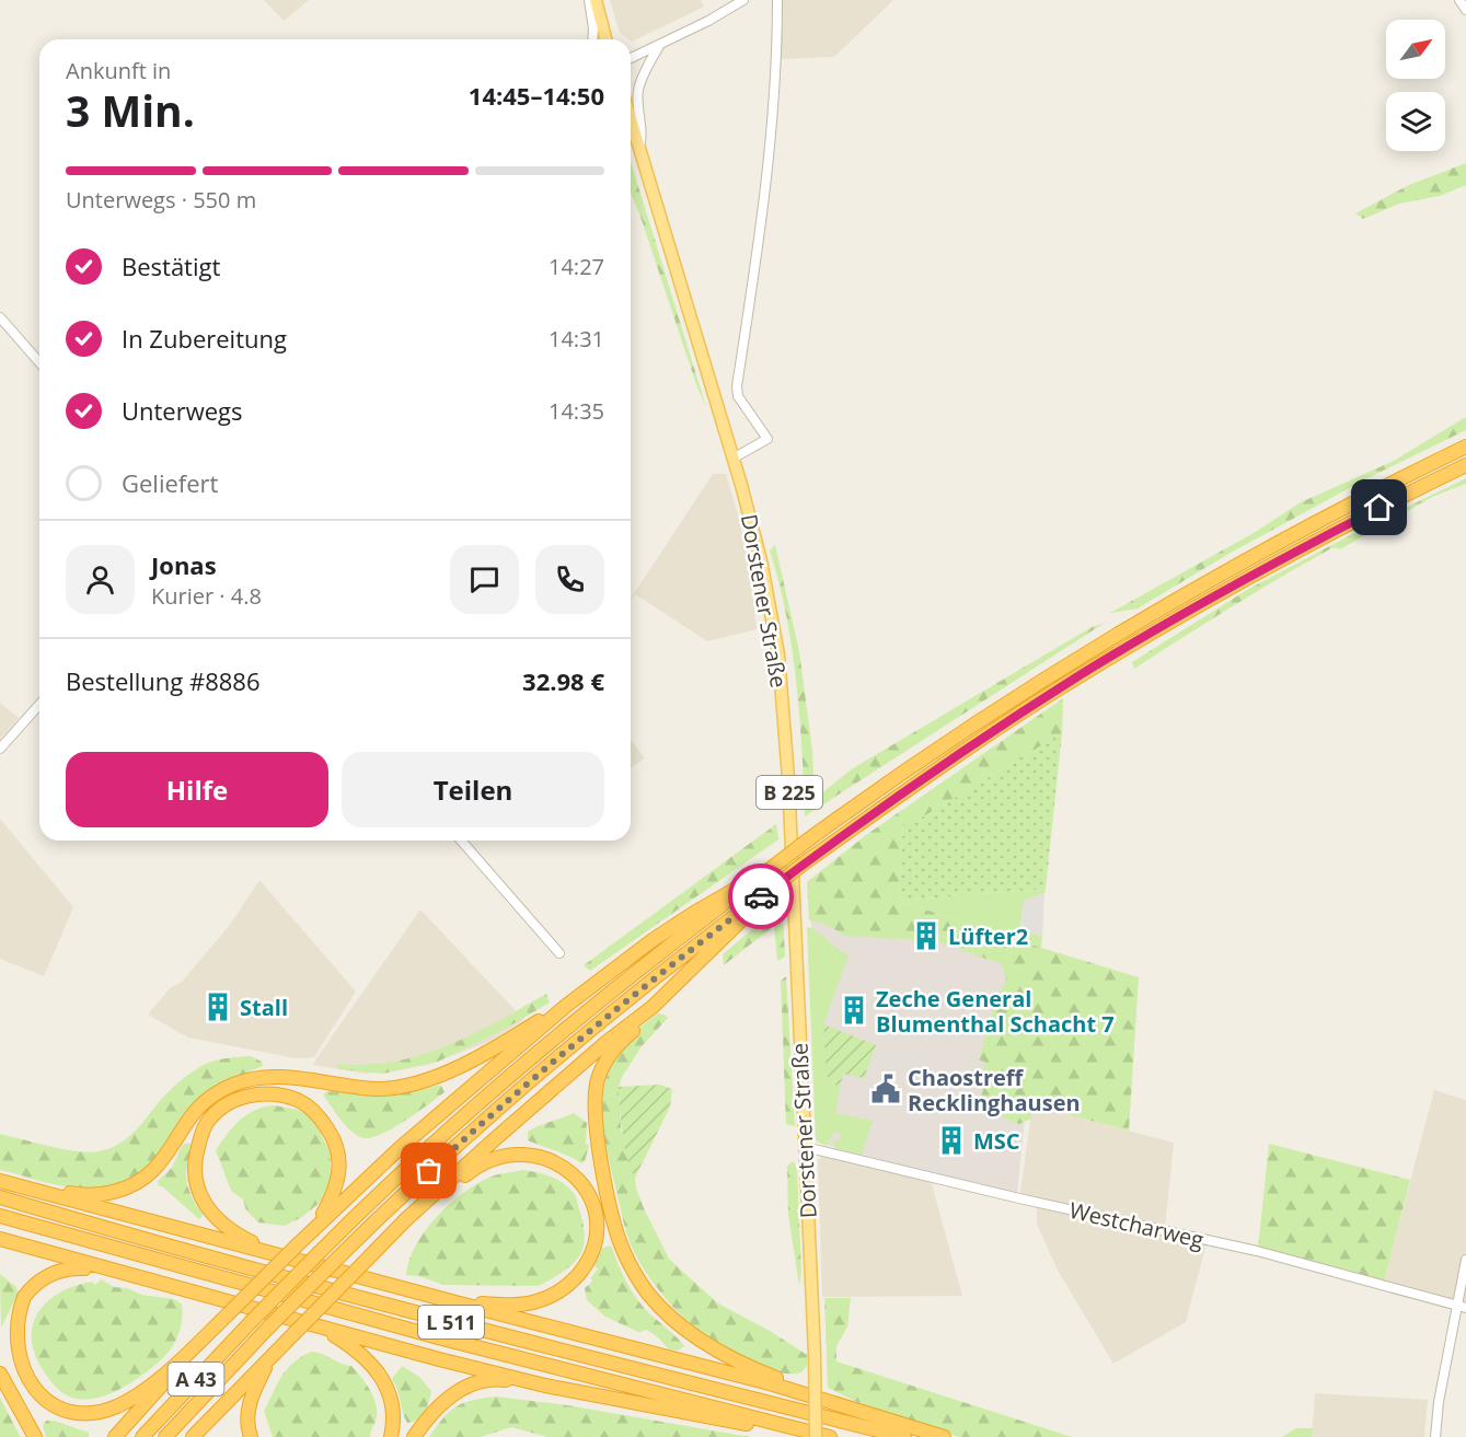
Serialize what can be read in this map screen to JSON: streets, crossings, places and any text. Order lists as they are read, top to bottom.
{
  "streets": {
    "highway": ["L 511", "A 43"],
    "main road": ["Dorstener Straße", "B 225"],
    "street": ["Westcharweg"]
  },
  "crossings": [
    ["Dorstener Straße", "Westcharweg"]
  ],
  "places": {
    "building": [
      "Lüfter2",
      "Stall",
      "Zeche General Blumenthal Schacht 7",
      "MSC"
    ],
    "public building": ["Chaostreff Recklinghausen"]
  },
  "north": "top right",
  "page": {
    "heading": ["3 Min.", "Ankunft in", "14:45–14:50"],
    "panel": [
      "Jonas",
      "Kurier · 4.8",
      "Bestellung #8886",
      "32.98 €"
    ],
    "bar": "Unterwegs · 550 m",
    "list": [
      ["Bestätigt", "14:27"],
      ["In Zubereitung", "14:31"],
      ["Unterwegs", "14:35"],
      "Geliefert"
    ],
    "buttons": ["Hilfe", "Teilen"]
  }
}
